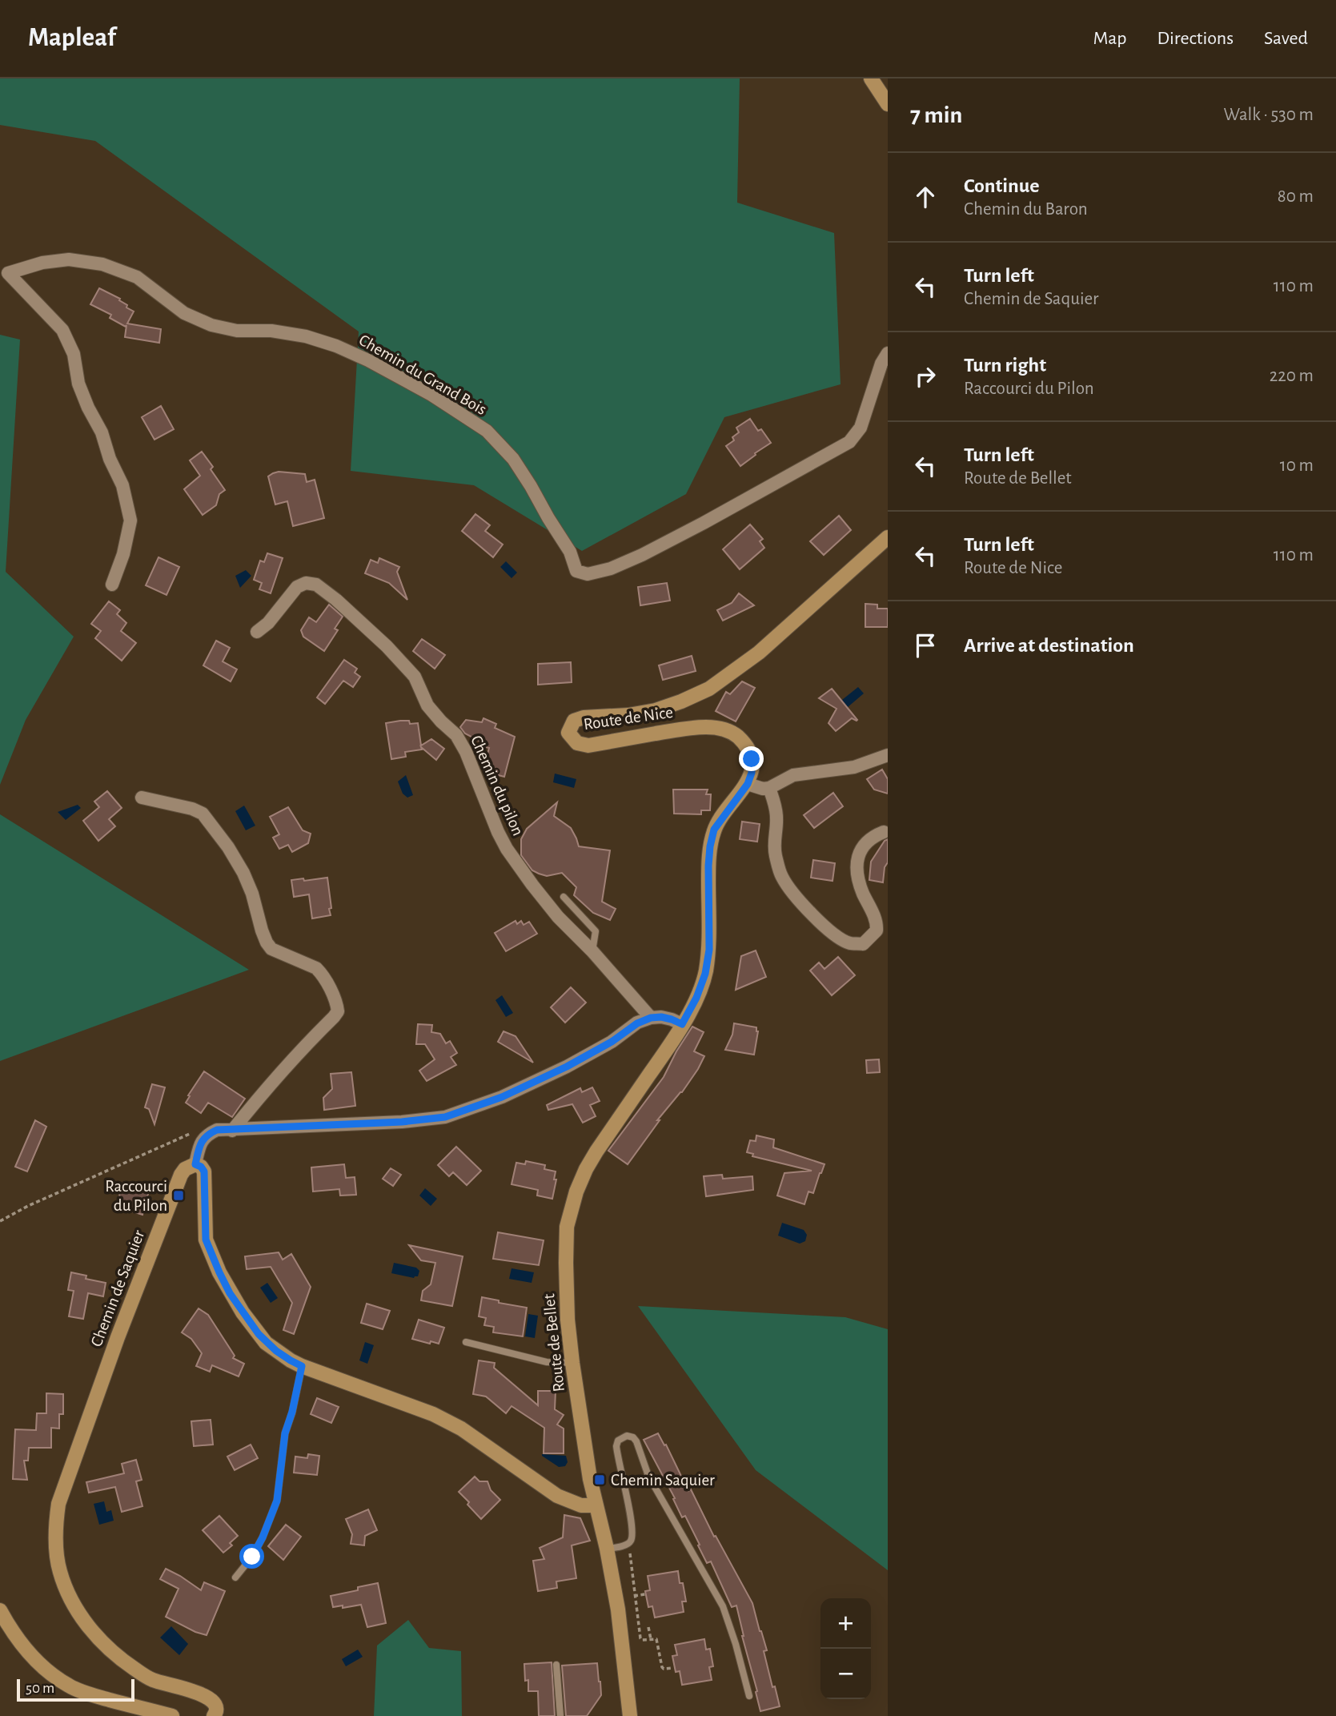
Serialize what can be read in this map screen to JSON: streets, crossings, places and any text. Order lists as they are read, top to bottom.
{
  "streets": {
    "main road": ["Route de Nice", "Chemin de Saquier", "Route de Bellet"],
    "street": ["Chemin du Grand Bois", "Chemin du pilon"]
  },
  "crossings": [
    ["Route de Nice", "Route de Bellet"]
  ],
  "places": {
    "transit": ["Raccourci du Pilon", "Chemin Saquier"]
  },
  "scale_bar": "50 m",
  "page": {
    "header": "Mapleaf",
    "nav": ["Map", "Directions", "Saved"],
    "heading": ["7 min", "Walk · 530 m"],
    "list": [
      ["Continue", "Chemin du Baron", "80 m"],
      ["Turn left", "Chemin de Saquier", "110 m"],
      ["Turn right", "Raccourci du Pilon", "220 m"],
      ["Turn left", "Route de Bellet", "10 m"],
      ["Turn left", "Route de Nice", "110 m"],
      "Arrive at destination"
    ],
    "map_buttons": ["+", "−"],
    "scale": "50 m"
  }
}
